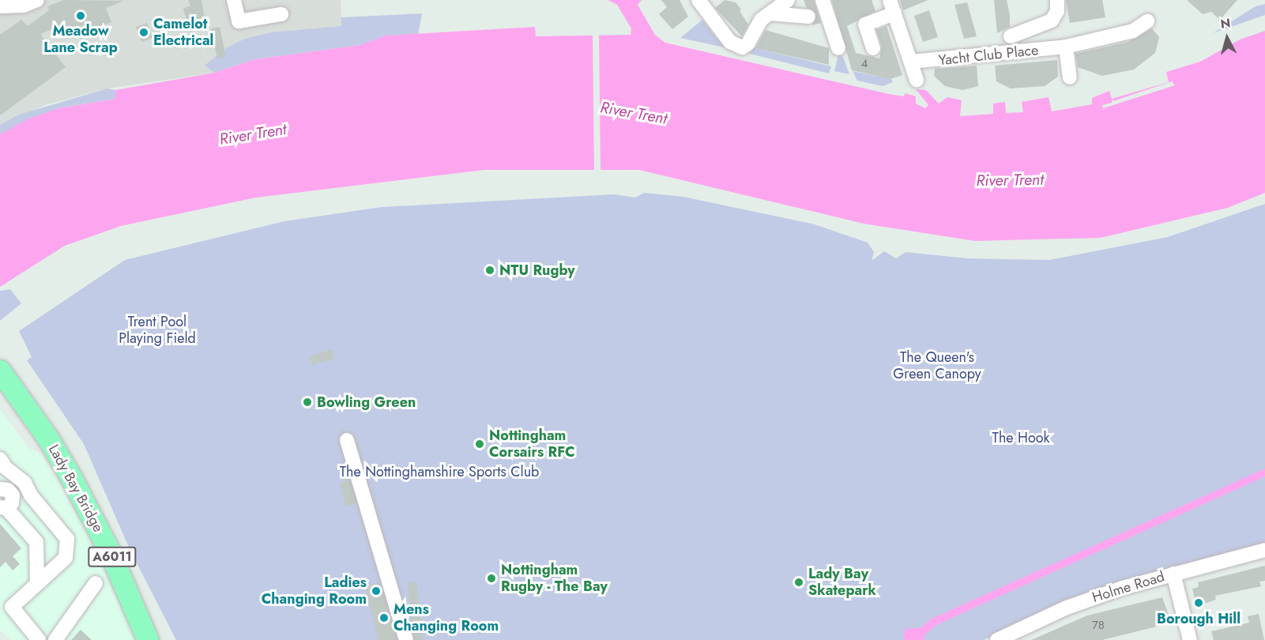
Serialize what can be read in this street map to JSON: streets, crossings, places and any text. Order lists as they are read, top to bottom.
{
  "streets": {
    "highway": ["Lady Bay Bridge", "A6011"],
    "street": ["Yacht Club Place", "Holme Road"]
  },
  "water": ["River Trent"],
  "parks": [
    "Trent Pool Playing Field",
    "The Queen's Green Canopy",
    "The Hook",
    "The Nottinghamshire Sports Club"
  ],
  "places": [
    "Meadow Lane Scrap",
    "Camelot Electrical",
    "NTU Rugby",
    "Bowling Green",
    "Nottingham Corsairs RFC",
    "Nottingham Rugby - The Bay",
    "Lady Bay Skatepark",
    "Ladies Changing Room",
    "Borough Hill",
    "Mens Changing Room"
  ],
  "house_numbers": ["4", "78"],
  "north": "top"
}
